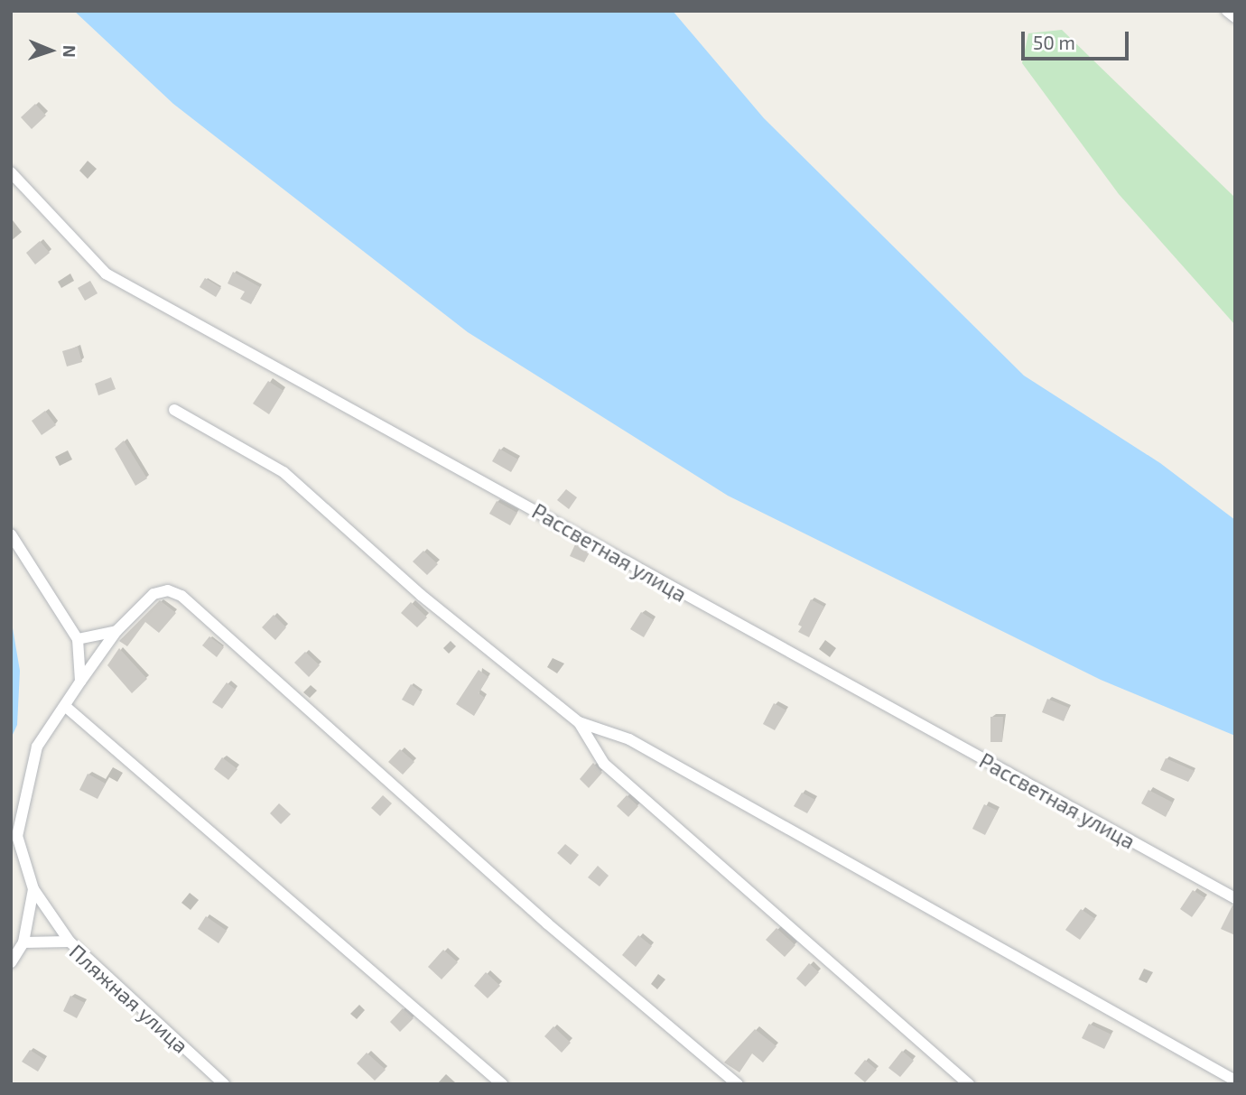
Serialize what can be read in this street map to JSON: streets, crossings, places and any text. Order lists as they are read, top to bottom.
{
  "streets": {
    "street": ["Рассветная улица", "Пляжная улица"]
  },
  "scale_bar": "50 m",
  "north": "right"
}
